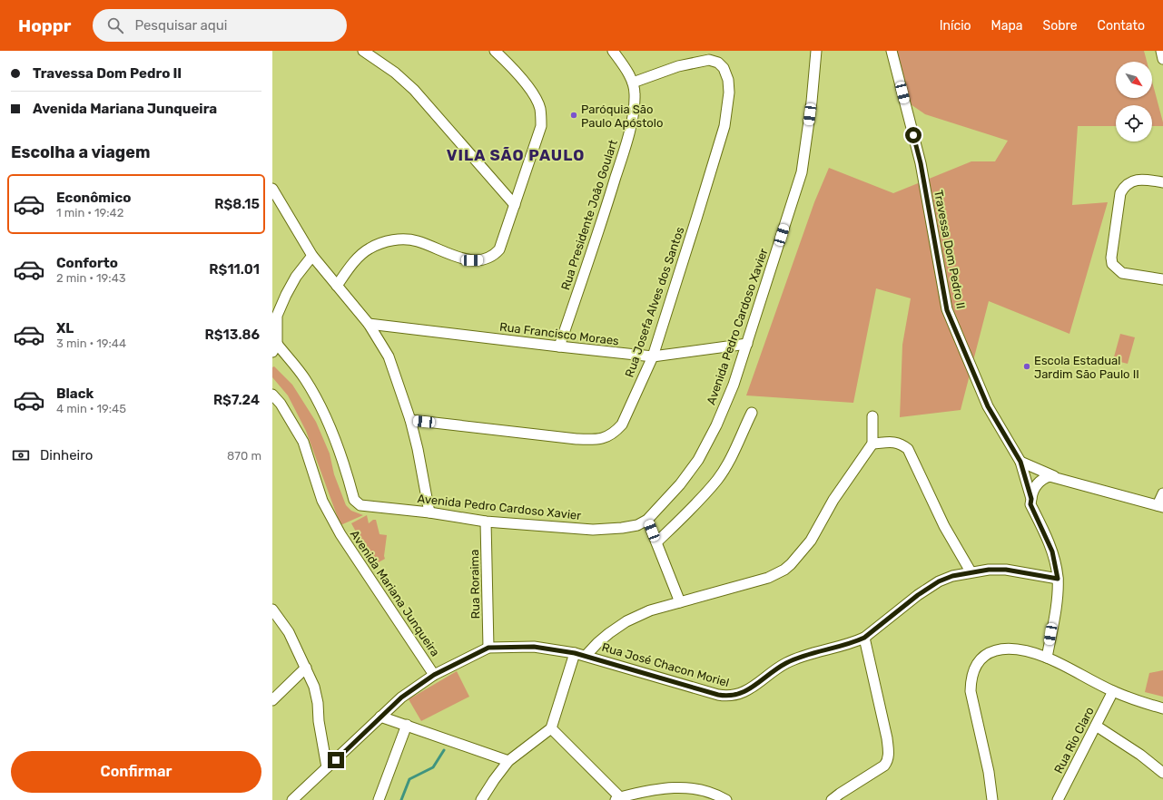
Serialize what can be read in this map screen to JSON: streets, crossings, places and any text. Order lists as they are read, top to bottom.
{
  "streets": {
    "street": [
      "Rua Presidente João Goulart",
      "Travessa Dom Pedro II",
      "Rua Josefa Alves dos Santos",
      "Avenida Pedro Cardoso Xavier",
      "Rua Francisco Moraes",
      "Rua Roraima",
      "Avenida Mariana Junqueira",
      "Rua José Chacon Moriel",
      "Rua Rio Claro"
    ]
  },
  "crossings": [
    ["Rua Presidente João Goulart", "Rua Josefa Alves dos Santos"],
    ["Rua Presidente João Goulart", "Rua Francisco Moraes"],
    ["Travessa Dom Pedro II", "Rua José Chacon Moriel"],
    ["Rua Josefa Alves dos Santos", "Rua Francisco Moraes"],
    ["Avenida Pedro Cardoso Xavier", "Rua Francisco Moraes"],
    ["Avenida Pedro Cardoso Xavier", "Rua Roraima"],
    ["Rua Roraima", "Rua José Chacon Moriel"],
    ["Avenida Mariana Junqueira", "Rua José Chacon Moriel"]
  ],
  "districts": ["VILA SÃO PAULO"],
  "places": ["Paróquia São Paulo Apóstolo", "Escola Estadual Jardim São Paulo II"],
  "north": "bottom right",
  "page": {
    "header": "Hoppr",
    "search": "Pesquisar aqui",
    "nav": [
      "Início",
      "Mapa",
      "Sobre",
      "Contato"
    ],
    "banner": ["Travessa Dom Pedro II", "Avenida Mariana Junqueira"],
    "heading": "Escolha a viagem",
    "list": [
      {
        "name": "Econômico",
        "note": "1 min · 19:42",
        "value": "R$8.15"
      },
      {
        "name": "Conforto",
        "note": "2 min · 19:43",
        "value": "R$11.01"
      },
      {
        "name": "XL",
        "note": "3 min · 19:44",
        "value": "R$13.86"
      },
      {
        "name": "Black",
        "note": "4 min · 19:45",
        "value": "R$7.24"
      }
    ],
    "pay": ["Dinheiro", "870 m"],
    "buttons": "Confirmar"
  }
}
